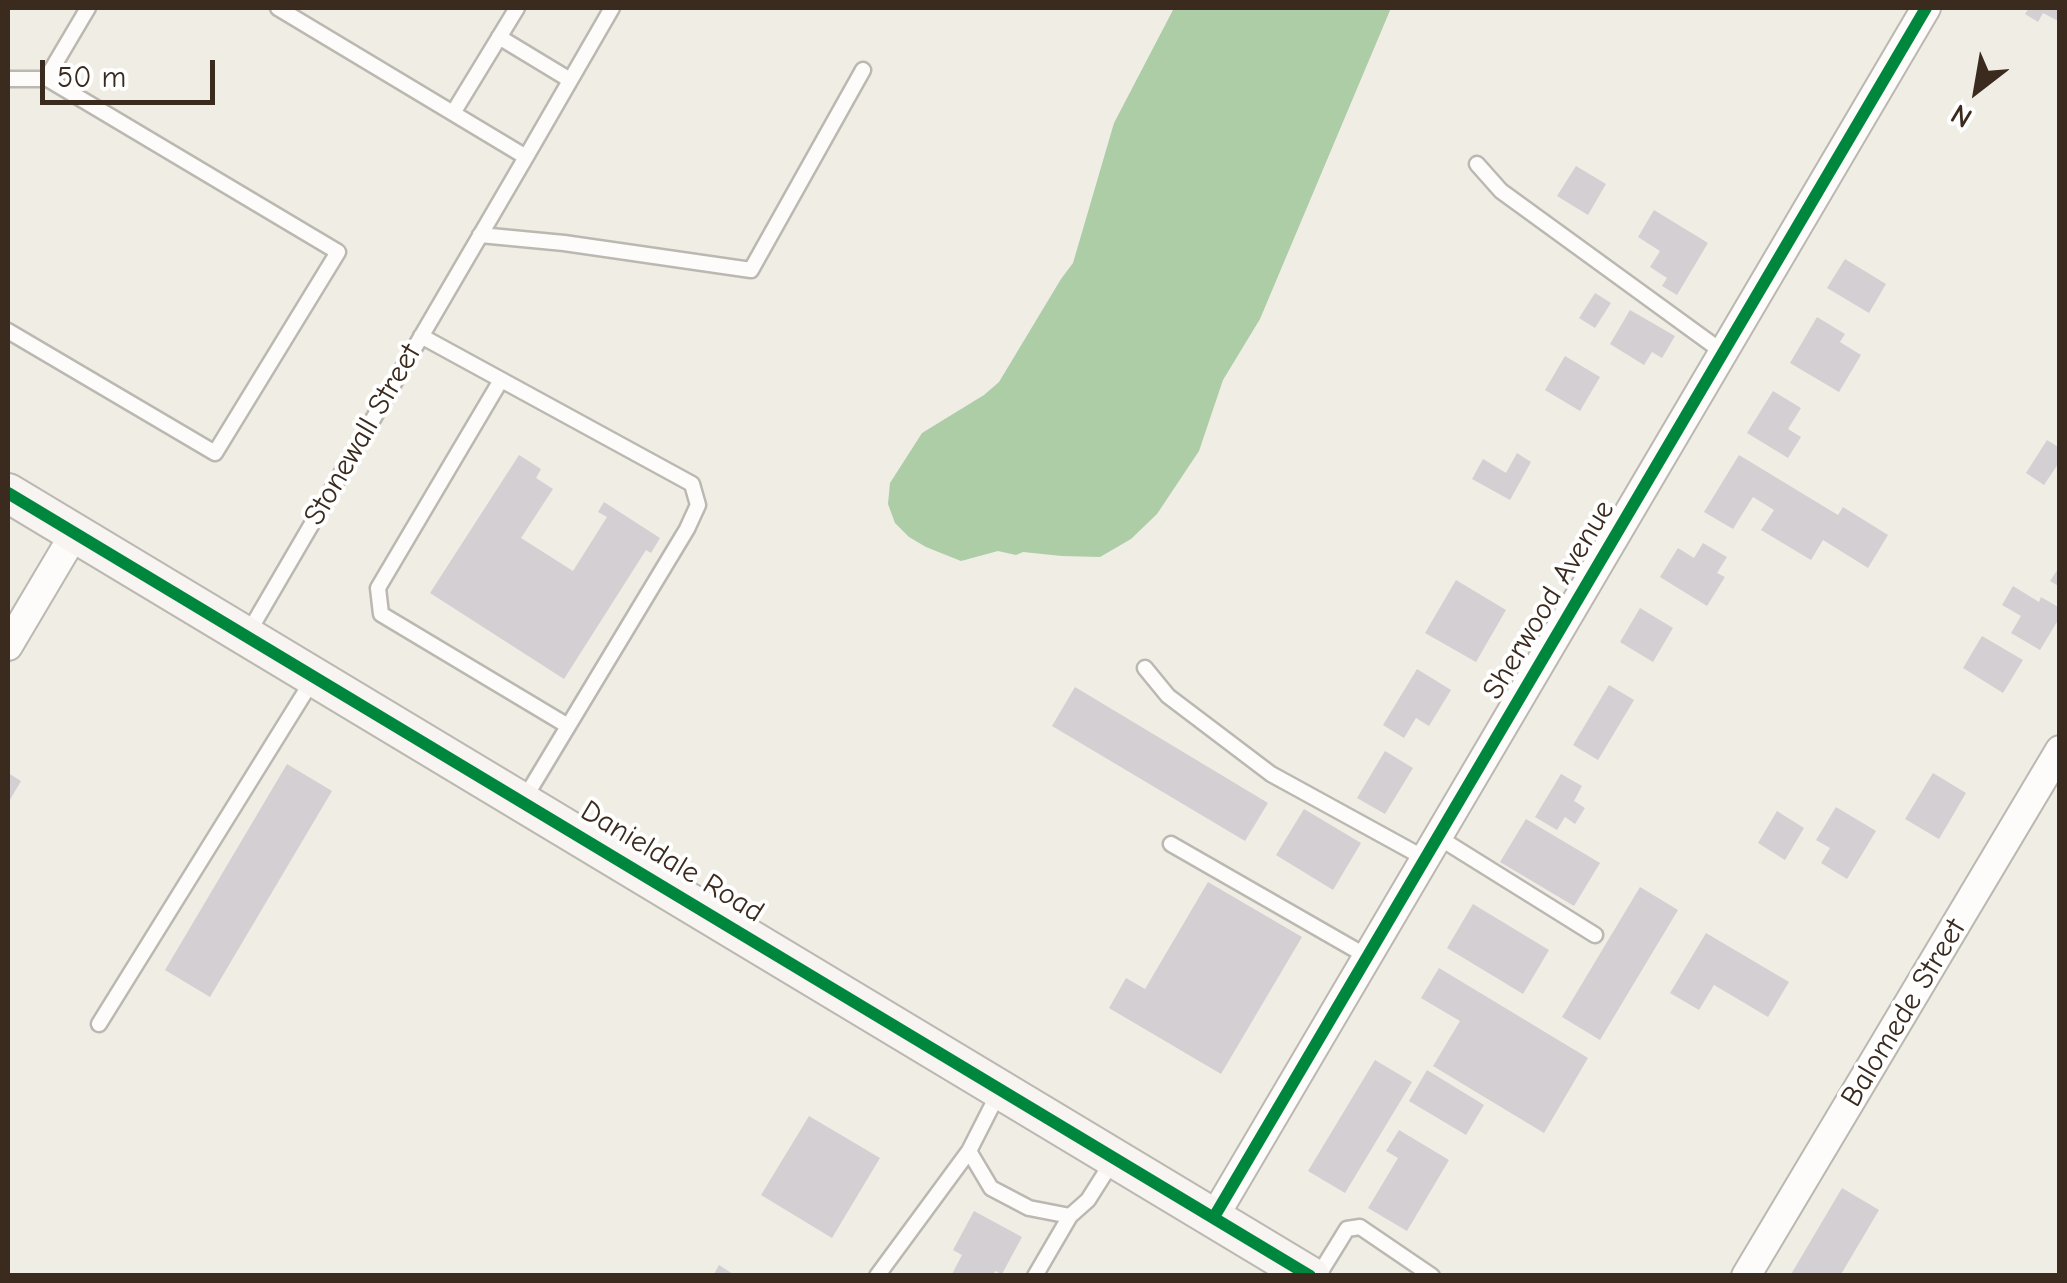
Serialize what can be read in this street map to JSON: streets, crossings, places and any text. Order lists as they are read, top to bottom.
{
  "streets": {
    "street": ["Sherwood Avenue", "Danieldale Road", "Balomede Street"],
    "lane": ["Stonewall Street"]
  },
  "crossings": [
    ["Stonewall Street", "Danieldale Road"],
    ["Sherwood Avenue", "Danieldale Road"]
  ],
  "scale_bar": "50 m",
  "north": "bottom left"
}
